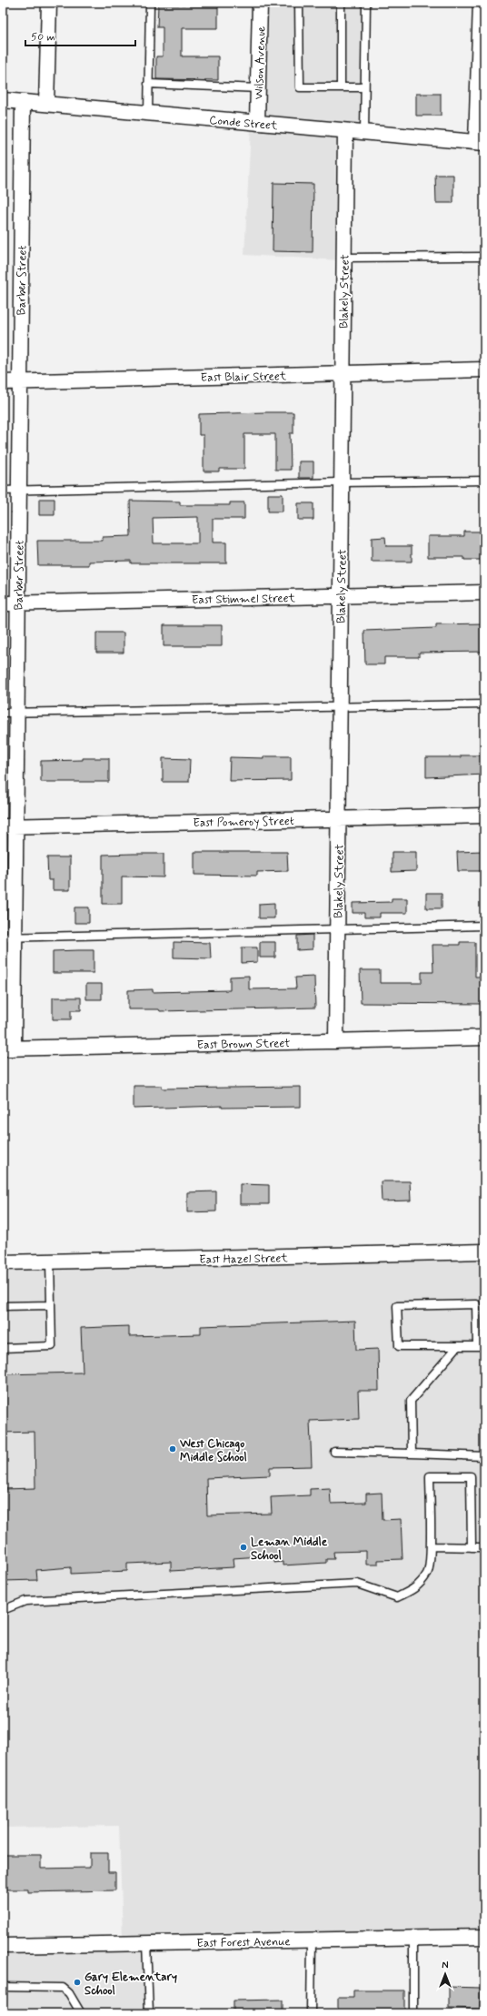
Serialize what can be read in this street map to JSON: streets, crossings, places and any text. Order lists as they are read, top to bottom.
{
  "streets": {
    "street": [
      "Wilson Avenue",
      "Conde Street",
      "Barber Street",
      "Blakely Street",
      "East Blair Street",
      "East Stimmel Street",
      "East Pomeroy Street",
      "East Brown Street",
      "East Hazel Street",
      "East Forest Avenue"
    ]
  },
  "crossings": [
    ["Wilson Avenue", "Conde Street"],
    ["Conde Street", "Barber Street"],
    ["Conde Street", "Blakely Street"],
    ["Barber Street", "East Blair Street"],
    ["Barber Street", "East Stimmel Street"],
    ["Barber Street", "East Pomeroy Street"],
    ["Barber Street", "East Brown Street"],
    ["Blakely Street", "East Blair Street"],
    ["Blakely Street", "East Stimmel Street"],
    ["Blakely Street", "East Pomeroy Street"],
    ["Blakely Street", "East Brown Street"]
  ],
  "places": ["West Chicago Middle School", "Leman Middle School", "Gary Elementary School"],
  "scale_bar": "50 m",
  "north": "top"
}
